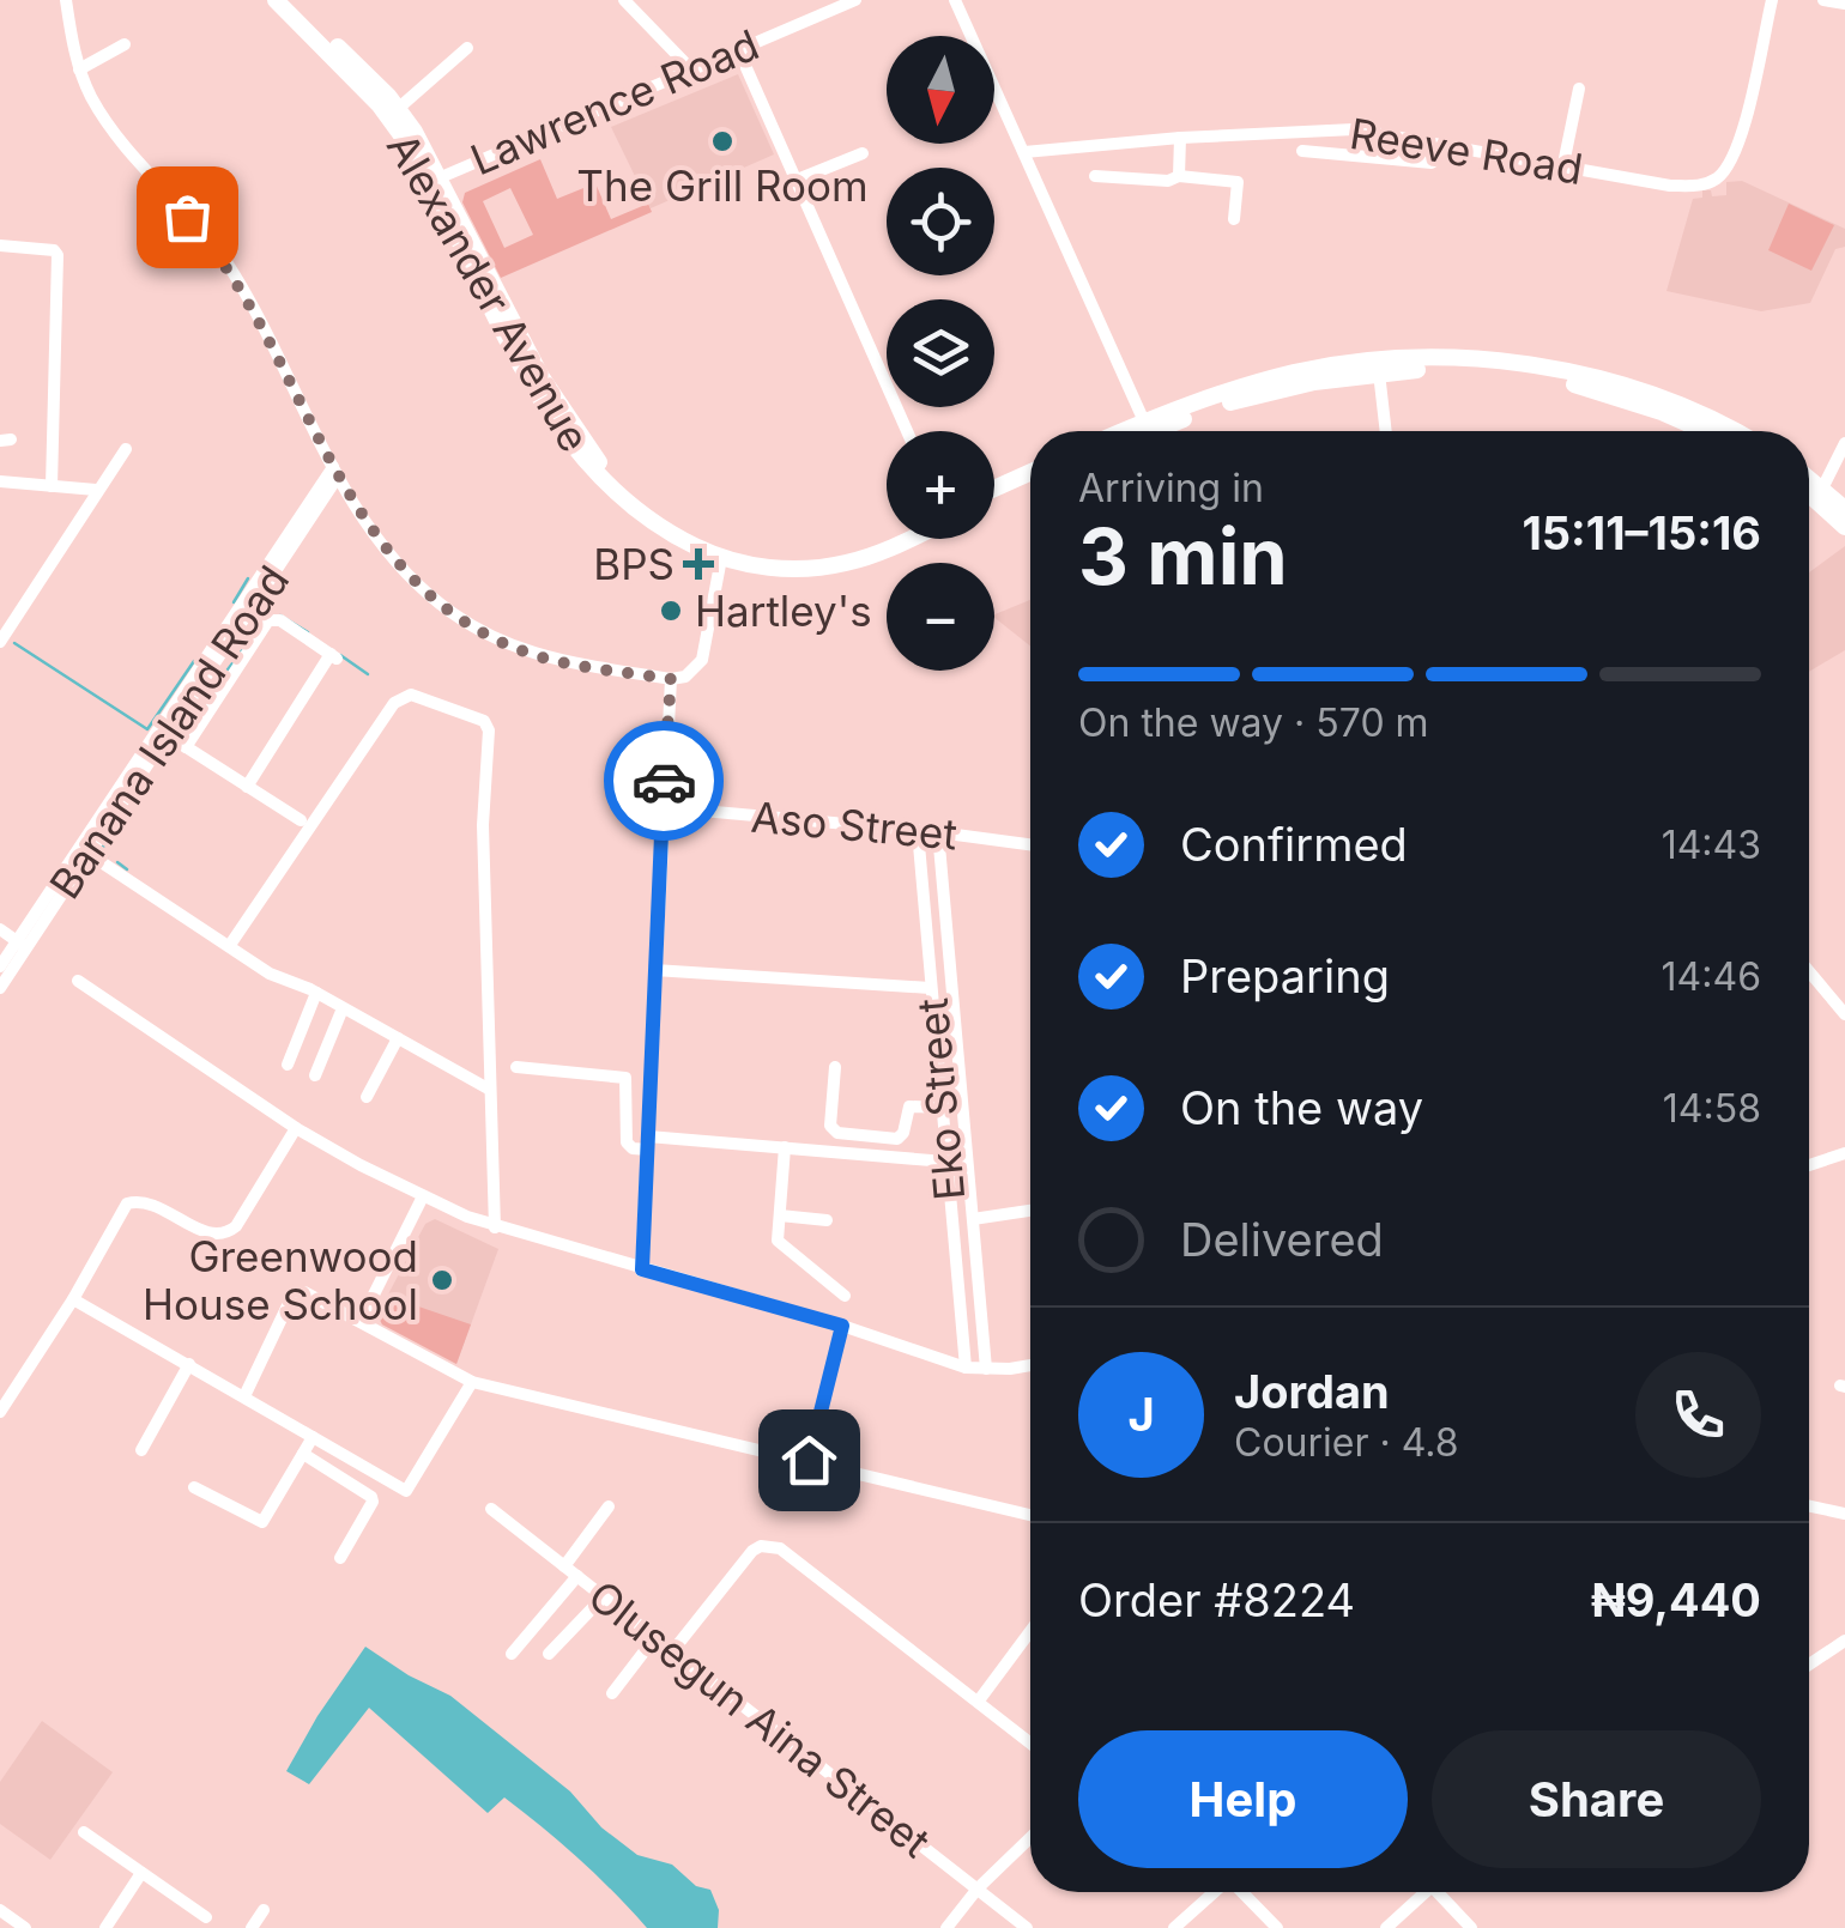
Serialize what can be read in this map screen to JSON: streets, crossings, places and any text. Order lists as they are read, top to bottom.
{
  "streets": {
    "main road": ["Alexander Avenue"],
    "street": [
      "Lawrence Road",
      "Reeve Road",
      "Banana Island Road",
      "Aso Street",
      "Eko Street",
      "Olusegun Aina Street"
    ]
  },
  "crossings": [
    ["Lawrence Road", "Alexander Avenue"],
    ["Aso Street", "Eko Street"]
  ],
  "places": {
    "other": ["The Grill Room", "Hartley's", "Greenwood House School"],
    "health": ["BPS"]
  },
  "north": "bottom",
  "page": {
    "map_buttons": ["+", "−"],
    "heading": ["3 min", "Arriving in", "15:11–15:16"],
    "panel": [
      "Jordan",
      "Courier · 4.8",
      "Order #8224",
      "₦9,440"
    ],
    "bar": "On the way · 570 m",
    "list": [
      ["Confirmed", "14:43"],
      ["Preparing", "14:46"],
      ["On the way", "14:58"],
      "Delivered"
    ],
    "round": "J",
    "buttons": ["Help", "Share"]
  }
}
